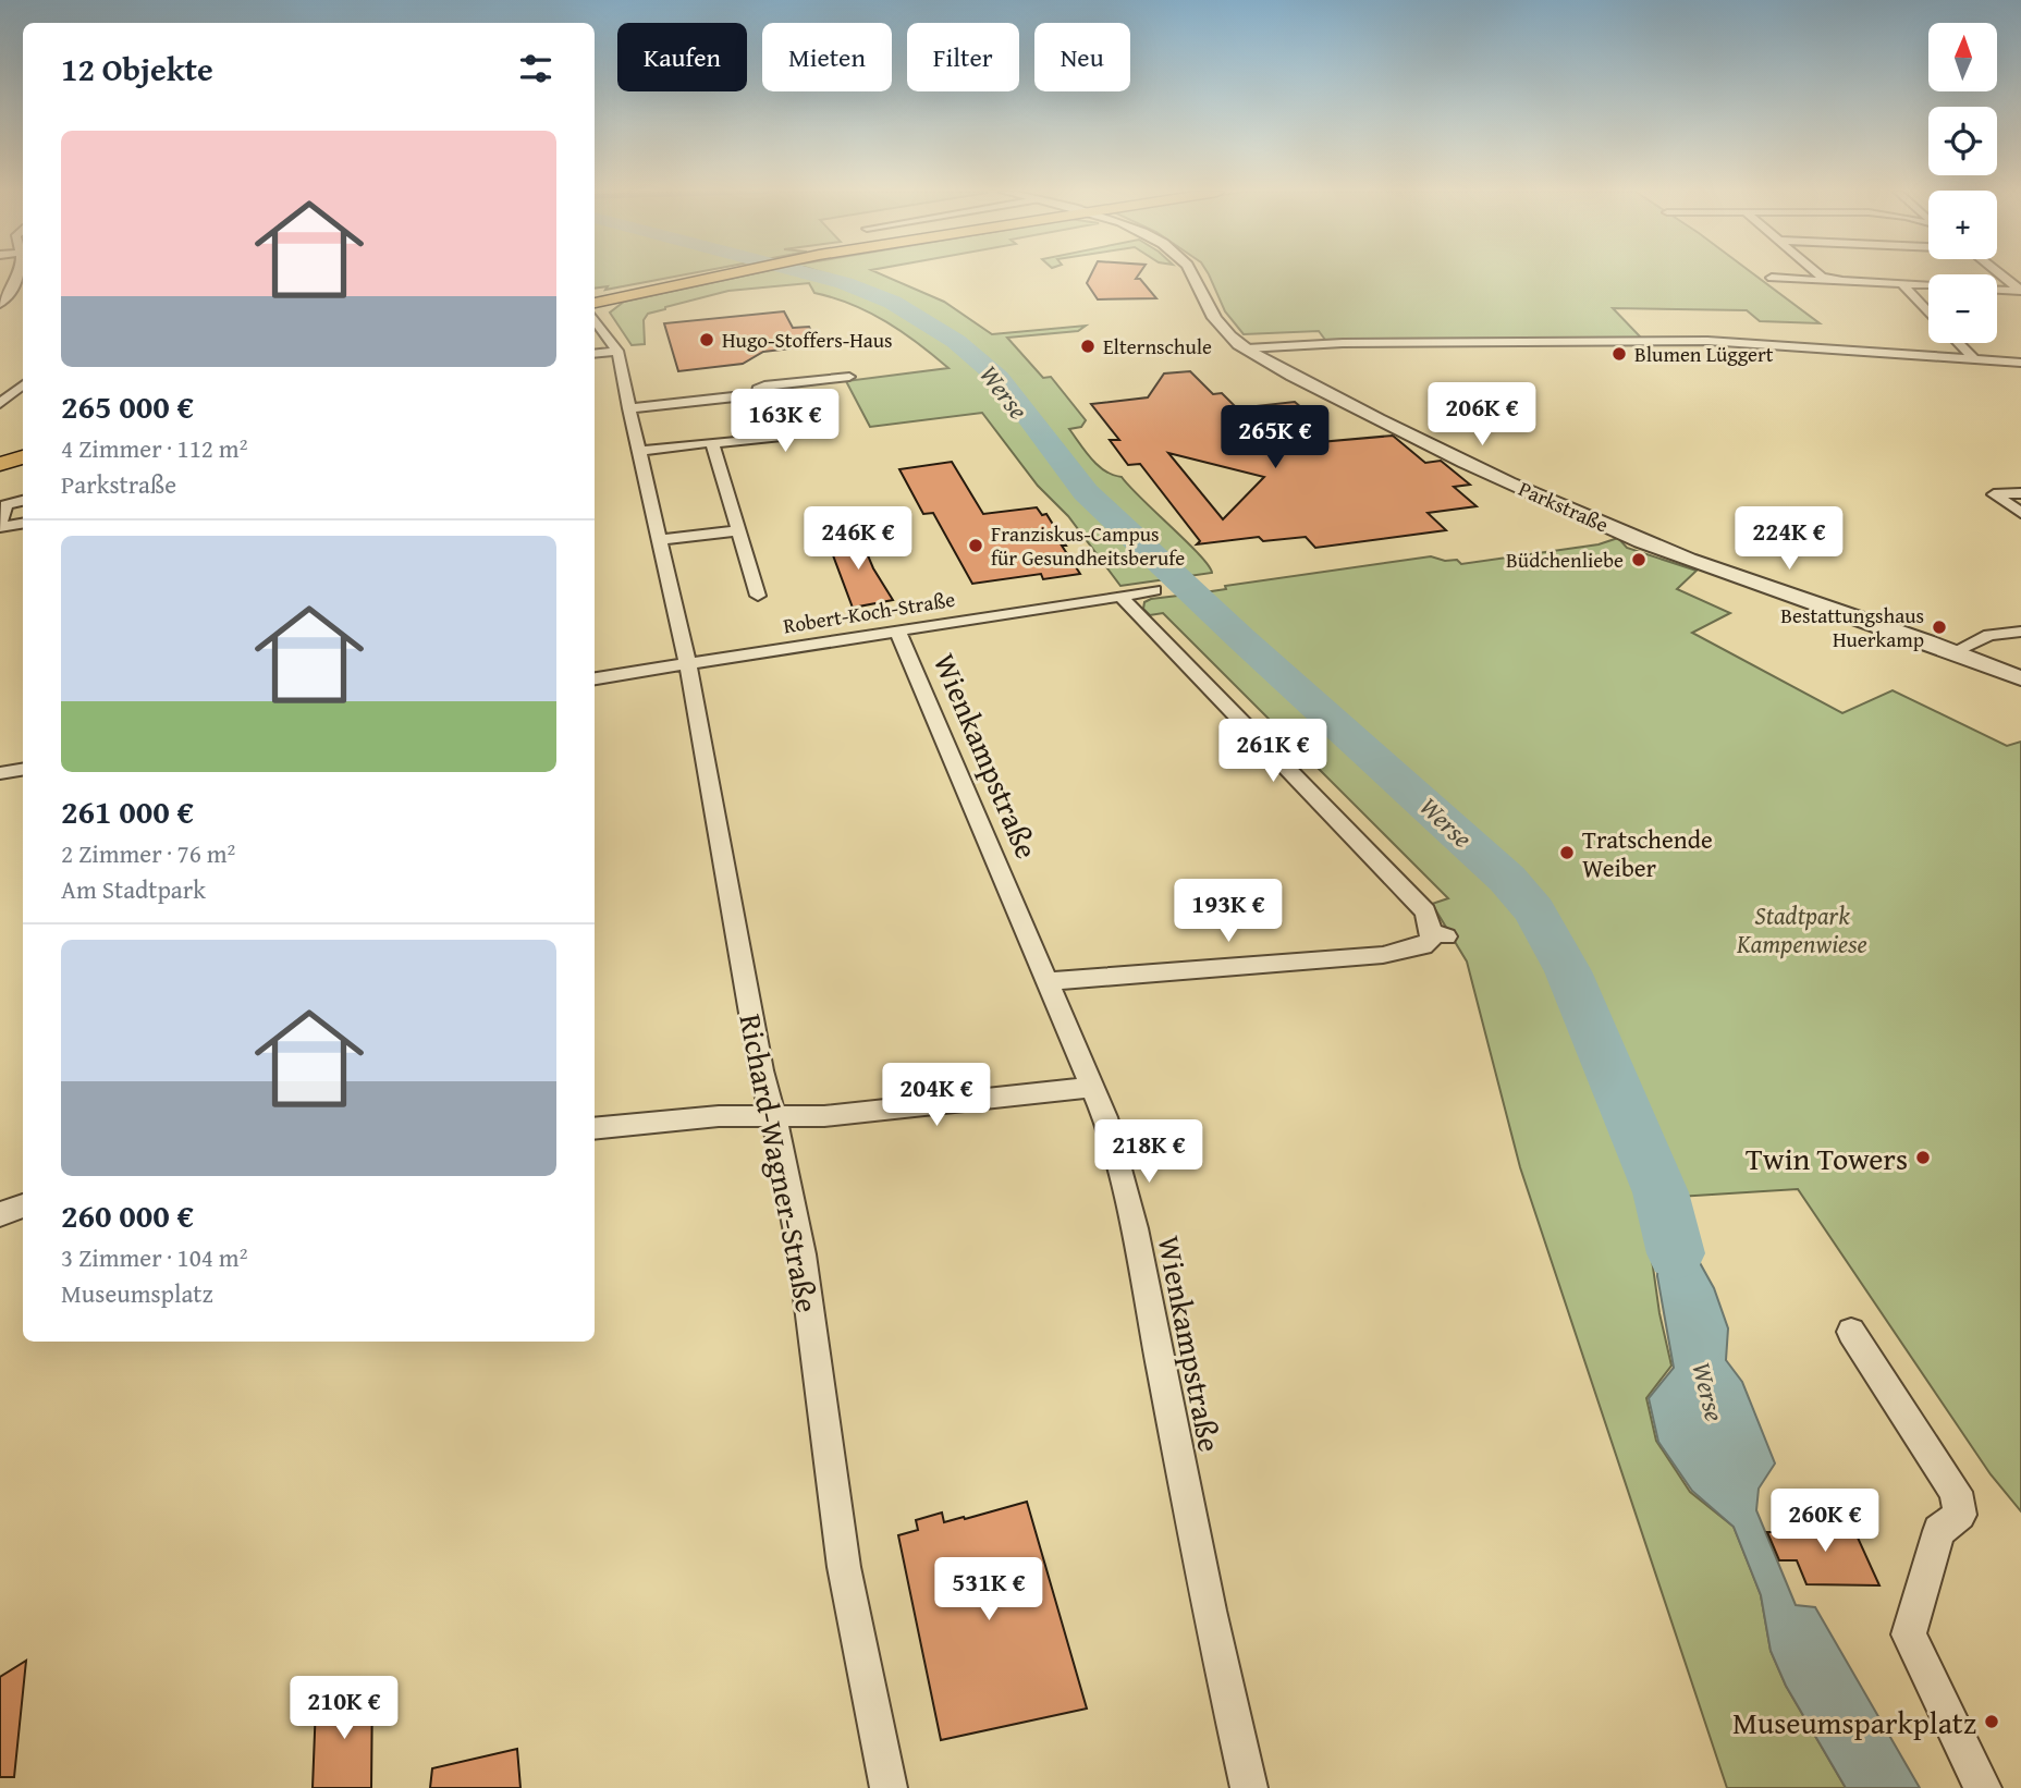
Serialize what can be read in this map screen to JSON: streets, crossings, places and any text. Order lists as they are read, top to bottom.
{
  "streets": {
    "street": [
      "Parkstraße",
      "Robert-Koch-Straße",
      "Wienkampstraße",
      "Richard-Wagner-Straße"
    ]
  },
  "crossings": [
    ["Robert-Koch-Straße", "Wienkampstraße"],
    ["Robert-Koch-Straße", "Richard-Wagner-Straße"]
  ],
  "water": ["Werse"],
  "parks": ["Stadtpark Kampenwiese"],
  "places": [
    "Hugo-Stoffers-Haus",
    "Elternschule",
    "Blumen Lüggert",
    "Franziskus-Campus für Gesundheitsberufe",
    "Büdchenliebe",
    "Bestattungshaus Huerkamp",
    "Tratschende Weiber",
    "Twin Towers",
    "Museumsparkplatz"
  ],
  "north": "top",
  "page": {
    "map_buttons": ["+", "−"],
    "chip": [
      "Kaufen",
      "Mieten",
      "Filter",
      "Neu"
    ],
    "heading": "12 Objekte",
    "list": [
      {
        "name": "265 000 €",
        "note": "4 Zimmer · 112 m² · Parkstraße"
      },
      {
        "name": "261 000 €",
        "note": "2 Zimmer · 76 m² · Am Stadtpark"
      },
      {
        "name": "260 000 €",
        "note": "3 Zimmer · 104 m² · Museumsplatz"
      }
    ],
    "price": [
      "206K €",
      "163K €",
      "265K €",
      "246K €",
      "224K €",
      "261K €",
      "193K €",
      "204K €",
      "218K €",
      "260K €",
      "531K €",
      "210K €"
    ]
  }
}
